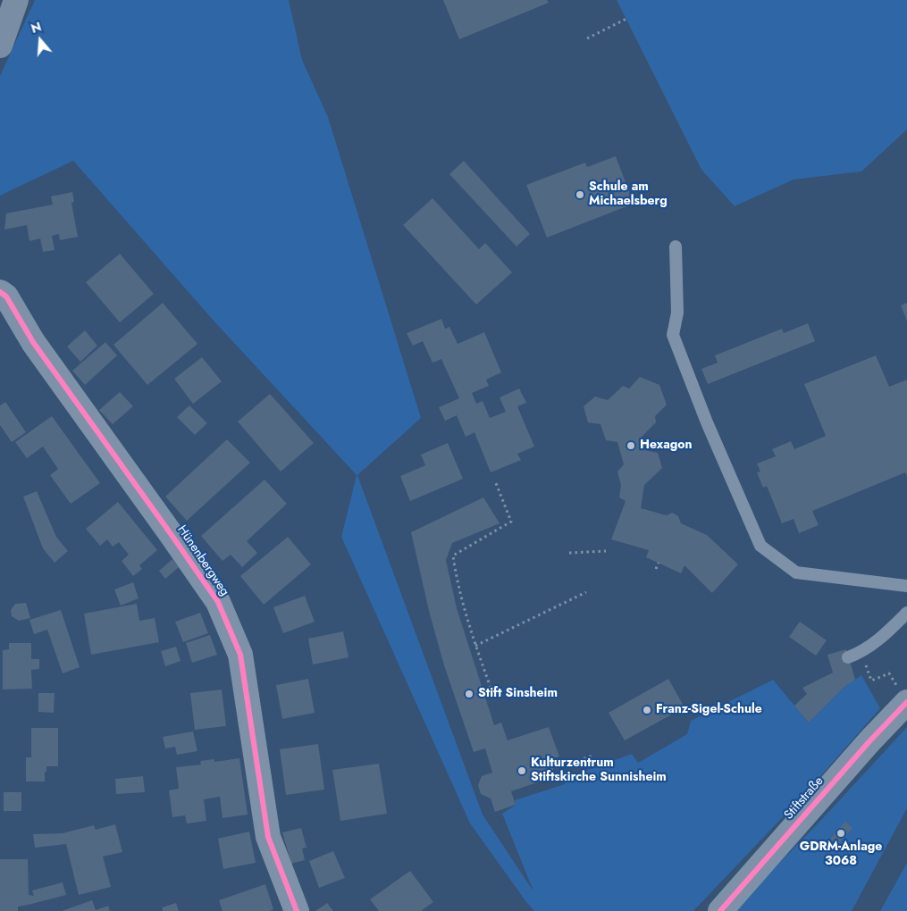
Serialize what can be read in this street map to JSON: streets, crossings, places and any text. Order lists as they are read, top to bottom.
{
  "streets": {
    "street": ["Hünenbergweg", "Stiftstraße"]
  },
  "places": [
    "Schule am Michaelsberg",
    "Hexagon",
    "Stift Sinsheim",
    "Franz-Sigel-Schule",
    "Kulturzentrum Stiftskirche Sunnisheim",
    "GDRM-Anlage 3068"
  ],
  "north": "top"
}
